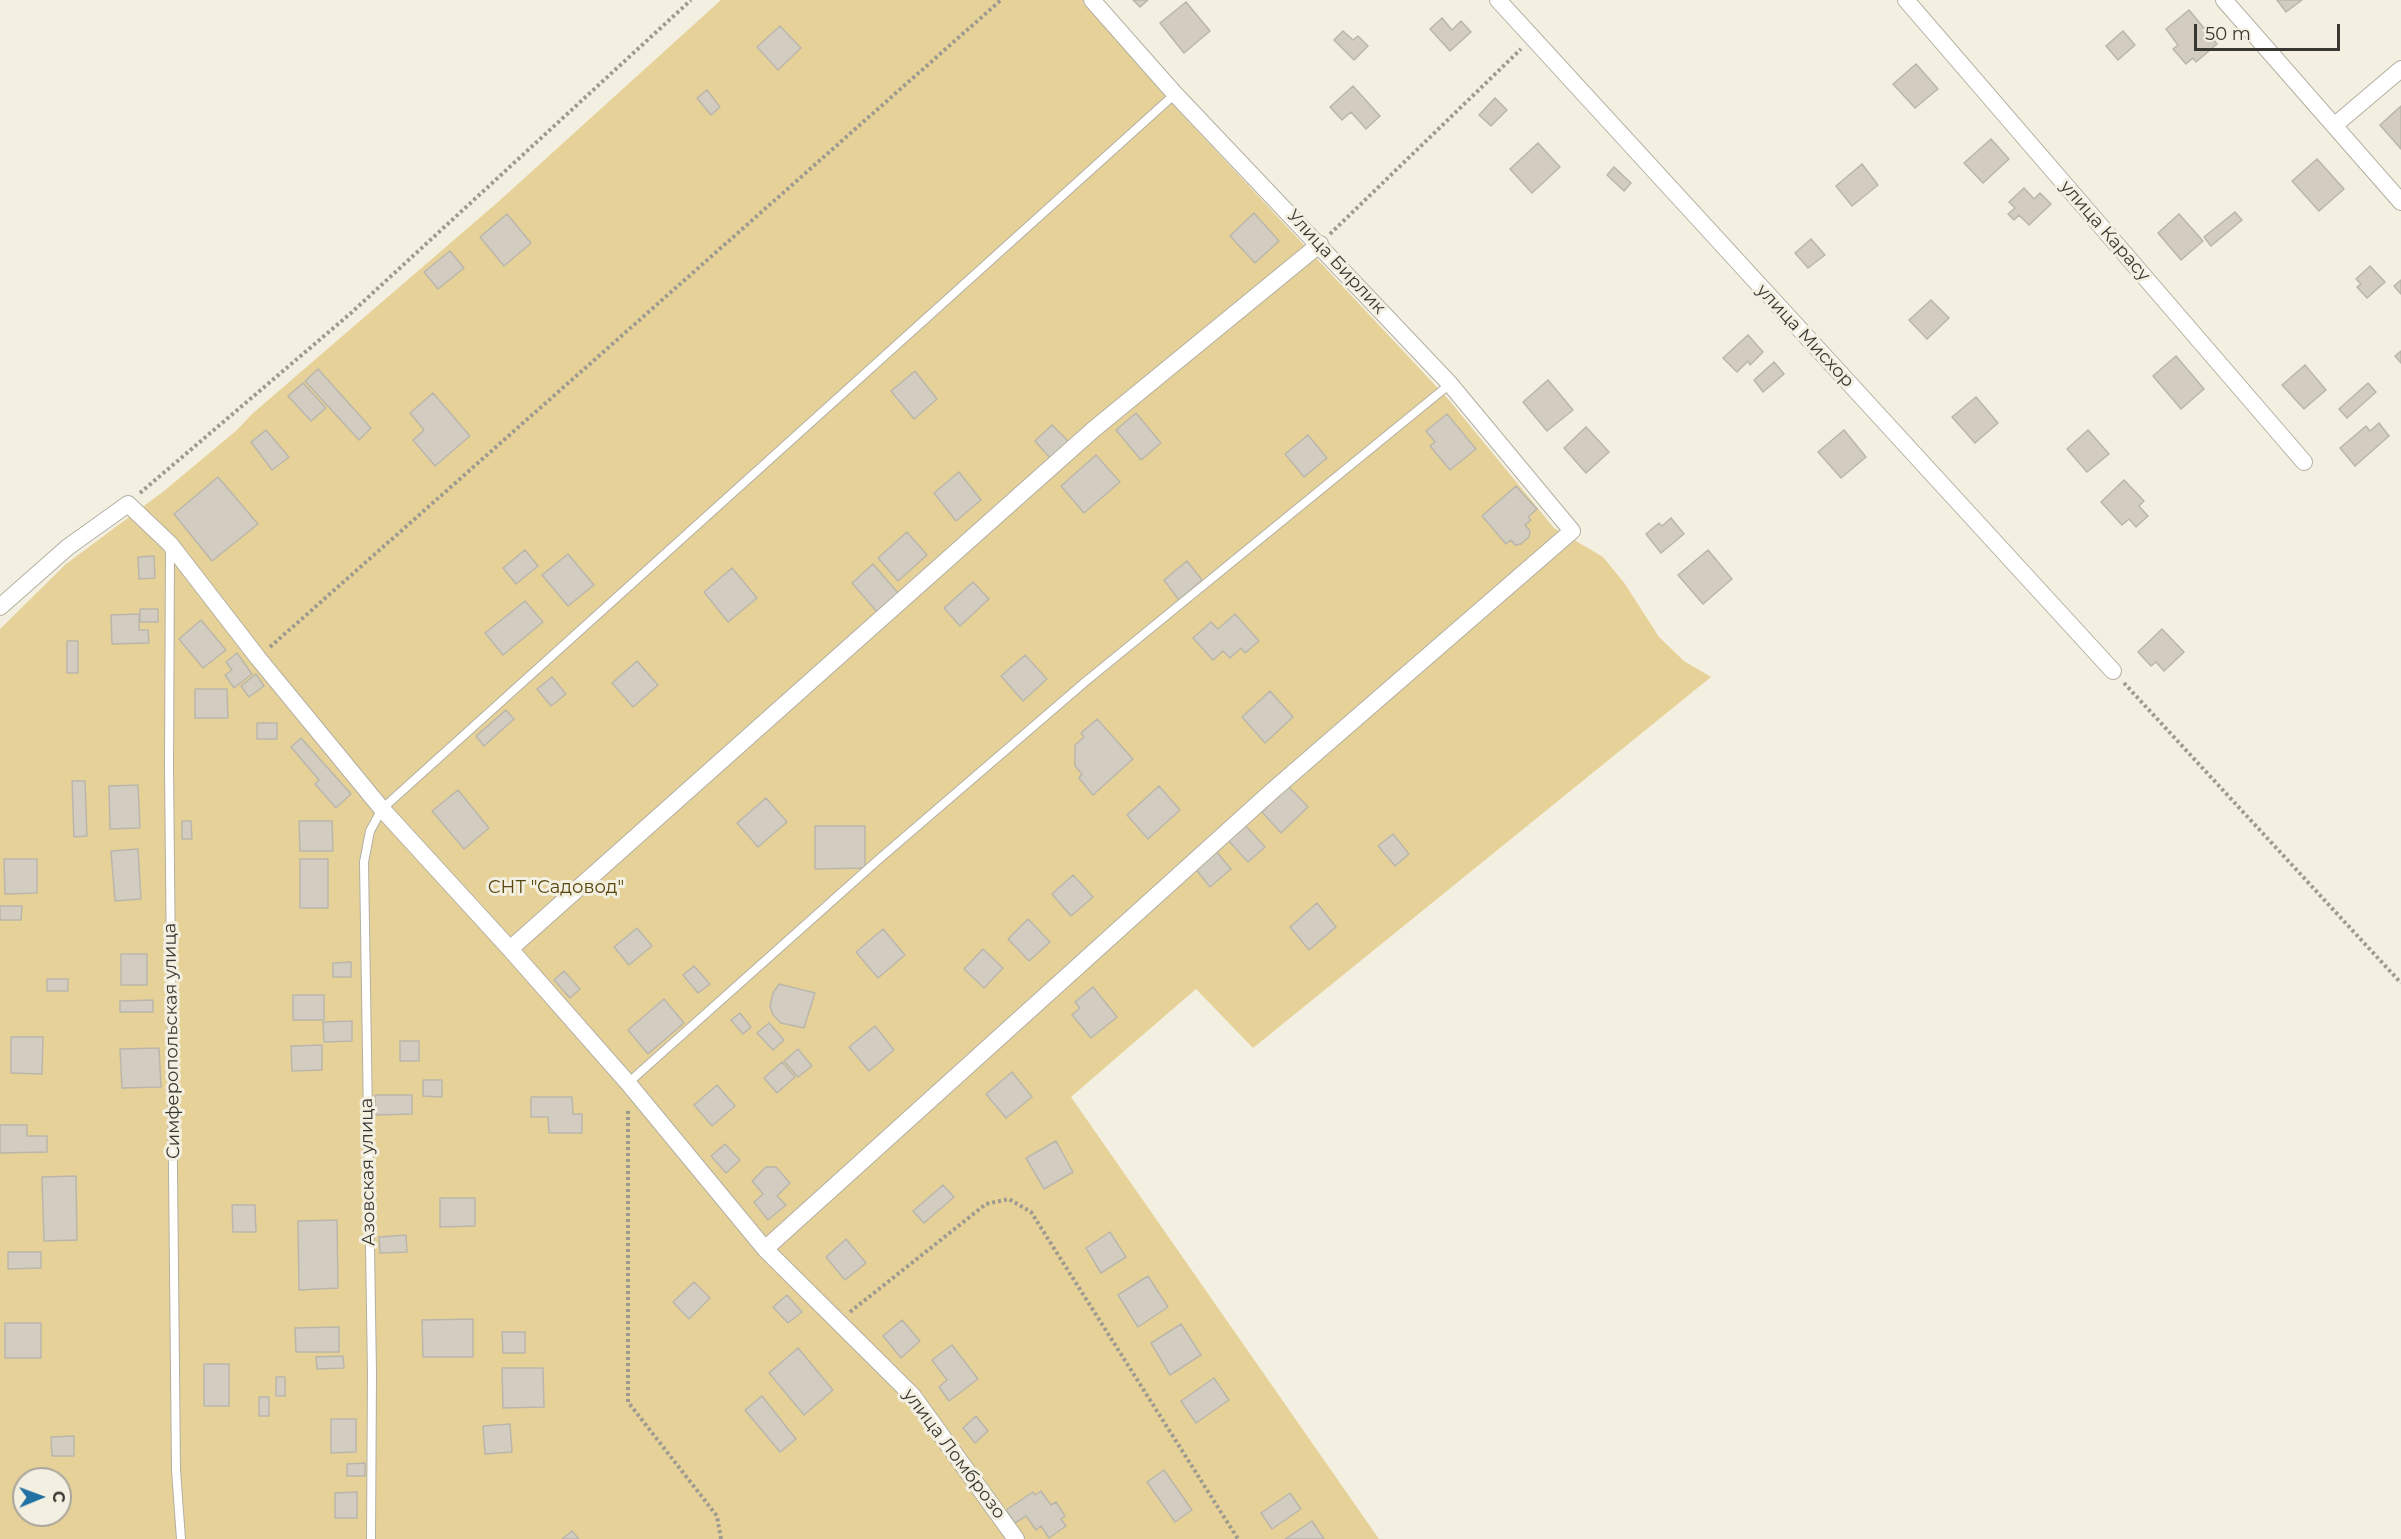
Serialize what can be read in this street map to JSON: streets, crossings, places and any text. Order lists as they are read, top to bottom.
{
  "streets": {
    "street": [
      "улица Карасу",
      "Улица Бирлик",
      "улица Мисхор",
      "улица Ломброзо"
    ],
    "lane": ["Симферопольская улица", "Азовская улица"]
  },
  "crossings": [
    ["Улица Бирлик", "улица Ломброзо"],
    ["Симферопольская улица", "улица Ломброзо"],
    ["Азовская улица", "улица Ломброзо"]
  ],
  "parks": ["СНТ \"Садовод\""],
  "scale_bar": "50 m",
  "north": "right"
}
